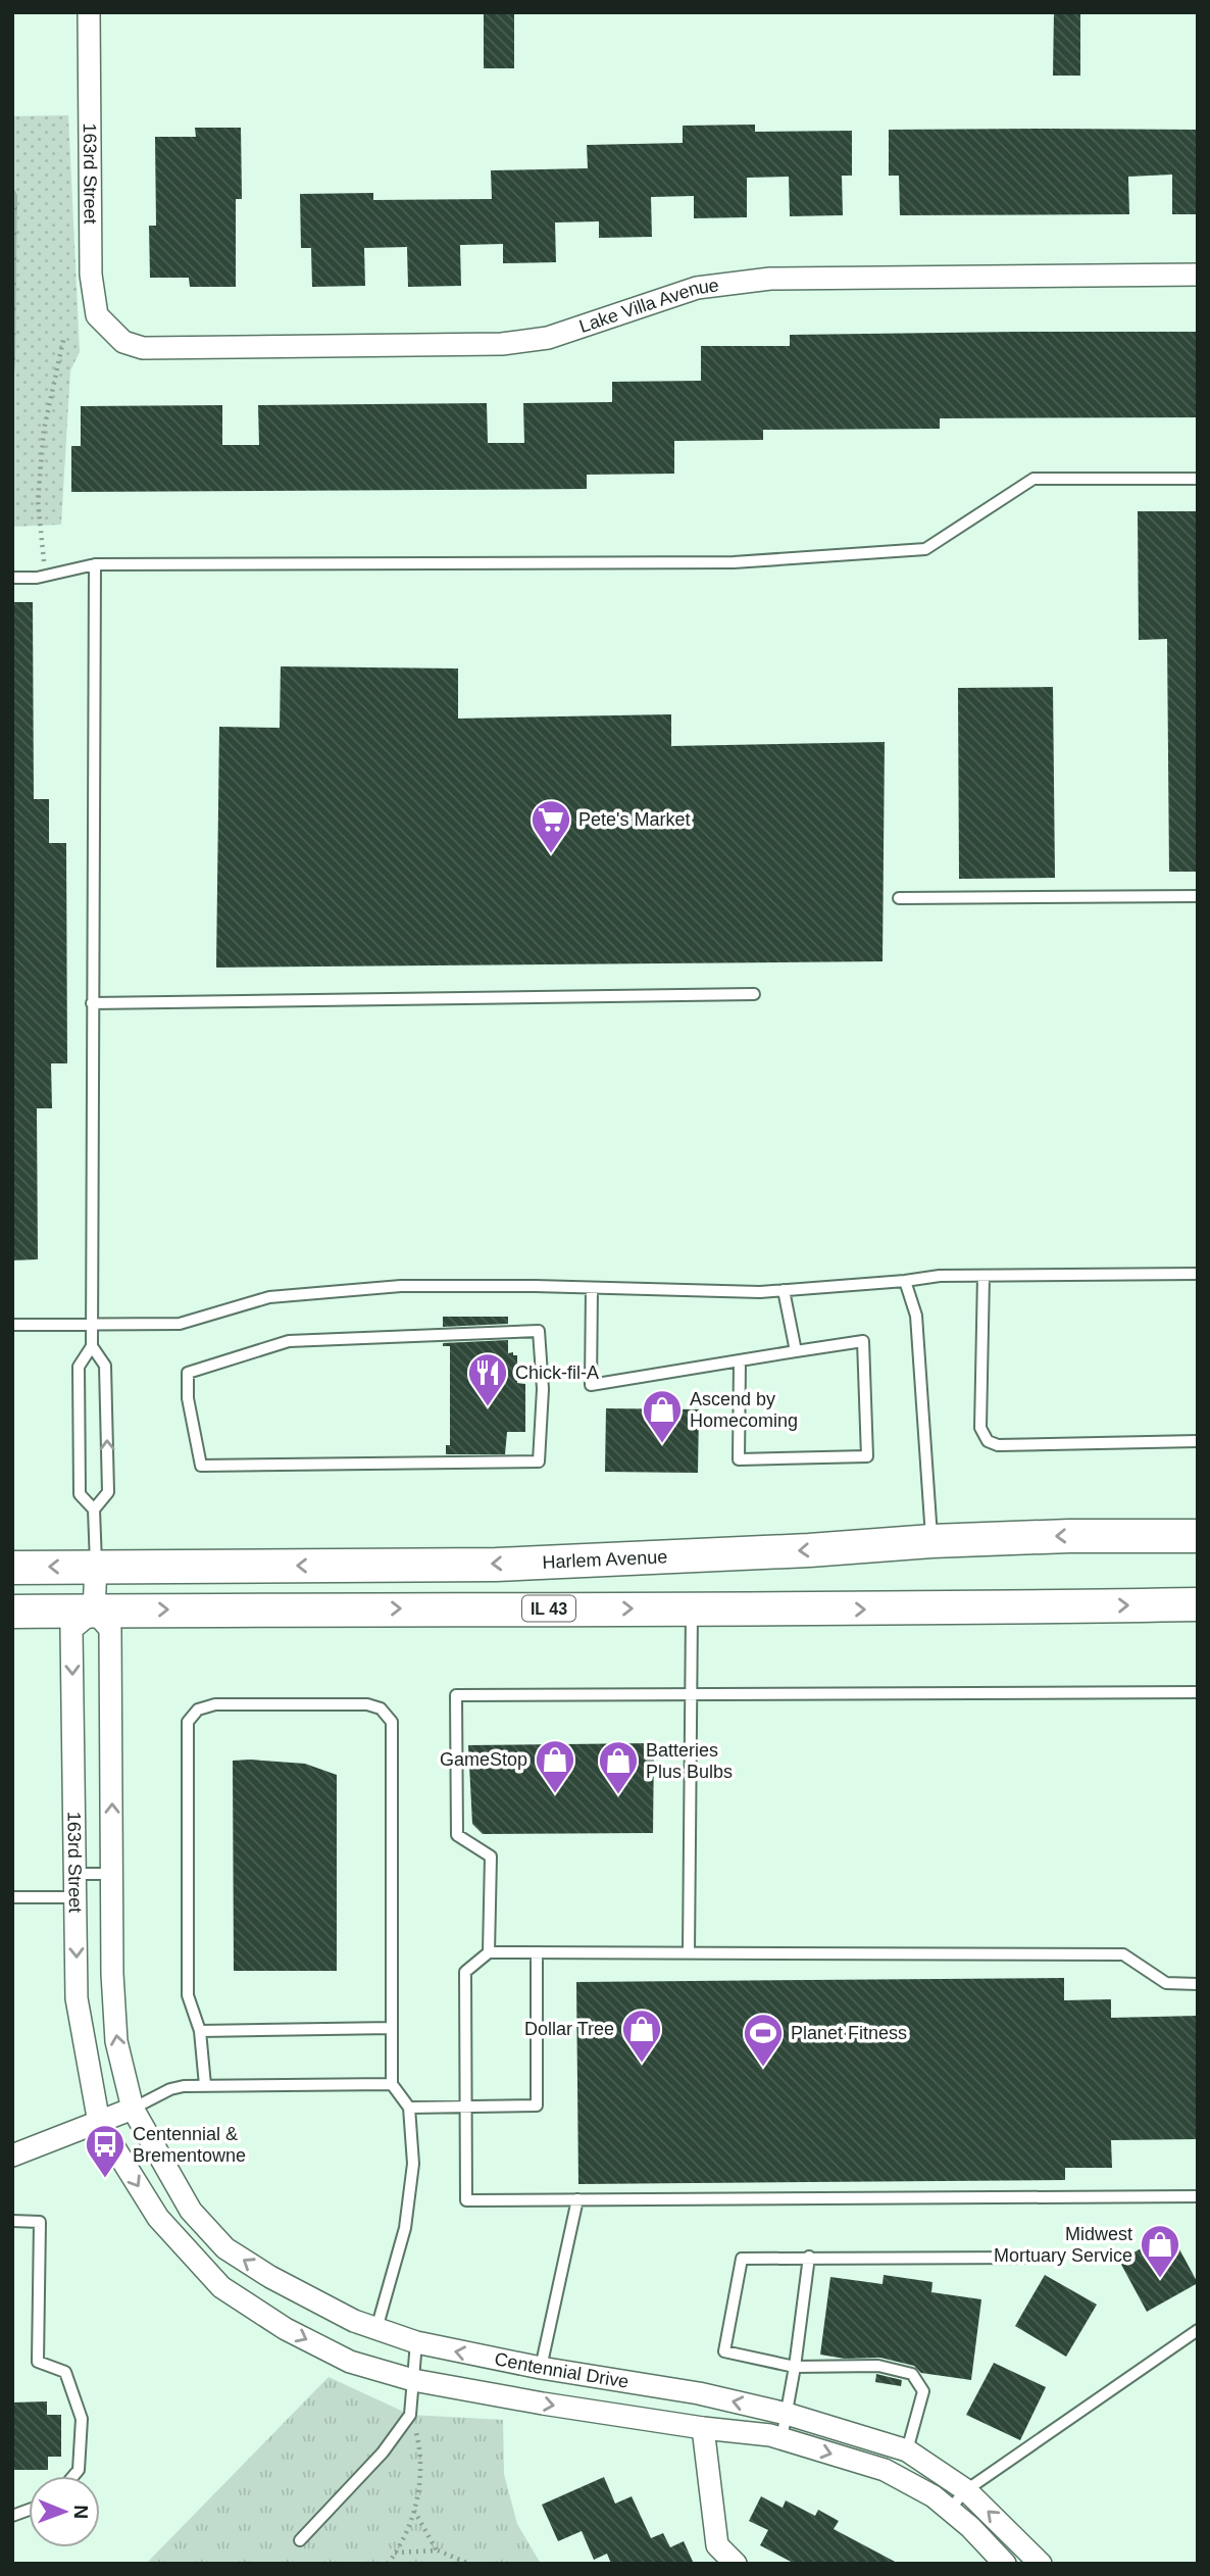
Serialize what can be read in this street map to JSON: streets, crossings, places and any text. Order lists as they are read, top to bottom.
{
  "streets": {
    "main road": ["Harlem Avenue", "IL 43"],
    "street": ["163rd Street", "Lake Villa Avenue", "Centennial Drive"]
  },
  "crossings": [
    ["163rd Street", "Lake Villa Avenue"],
    ["163rd Street", "IL 43"],
    ["163rd Street", "Centennial Drive"]
  ],
  "places": {
    "supermarket": ["Pete's Market"],
    "restaurant": ["Chick-fil-A"],
    "shop": [
      "Ascend by Homecoming",
      "GameStop",
      "Batteries Plus Bulbs",
      "Dollar Tree",
      "Midwest Mortuary Service"
    ],
    "sports": ["Planet Fitness"],
    "bus stop": ["Centennial & Brementowne"]
  },
  "north": "right"
}
